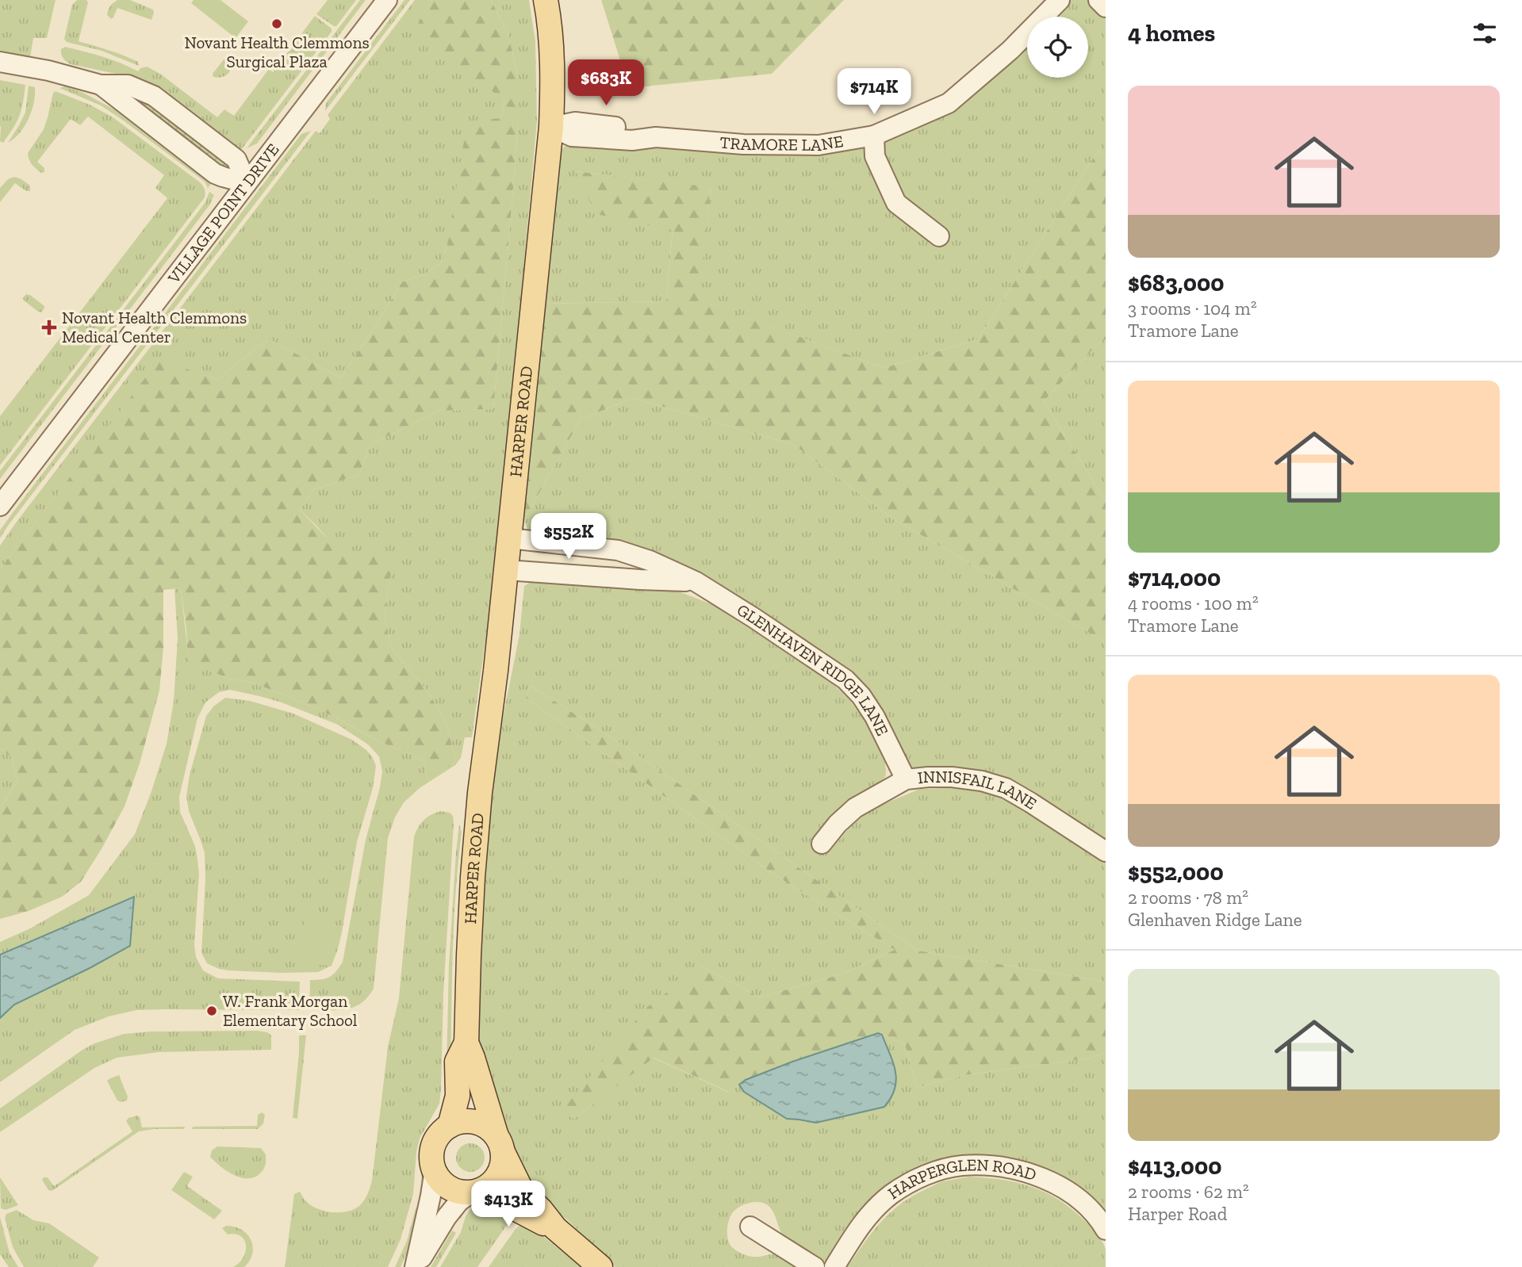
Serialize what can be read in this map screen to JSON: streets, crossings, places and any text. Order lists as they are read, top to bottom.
{
  "streets": {
    "main road": ["HARPER ROAD"],
    "street": [
      "TRAMORE LANE",
      "VILLAGE POINT DRIVE",
      "GLENHAVEN RIDGE LANE",
      "INNISFAIL LANE",
      "HARPERGLEN ROAD"
    ]
  },
  "crossings": [
    ["TRAMORE LANE", "HARPER ROAD"],
    ["HARPER ROAD", "GLENHAVEN RIDGE LANE"],
    ["GLENHAVEN RIDGE LANE", "INNISFAIL LANE"]
  ],
  "places": {
    "other": ["Novant Health Clemmons Surgical Plaza", "W. Frank Morgan Elementary School"],
    "health": ["Novant Health Clemmons Medical Center"]
  },
  "page": {
    "heading": "4 homes",
    "price": [
      "$683K",
      "$714K",
      "$552K",
      "$413K"
    ],
    "list": [
      {
        "name": "$683,000",
        "note": "3 rooms · 104 m² · Tramore Lane"
      },
      {
        "name": "$714,000",
        "note": "4 rooms · 100 m² · Tramore Lane"
      },
      {
        "name": "$552,000",
        "note": "2 rooms · 78 m² · Glenhaven Ridge Lane"
      },
      {
        "name": "$413,000",
        "note": "2 rooms · 62 m² · Harper Road"
      }
    ]
  }
}
